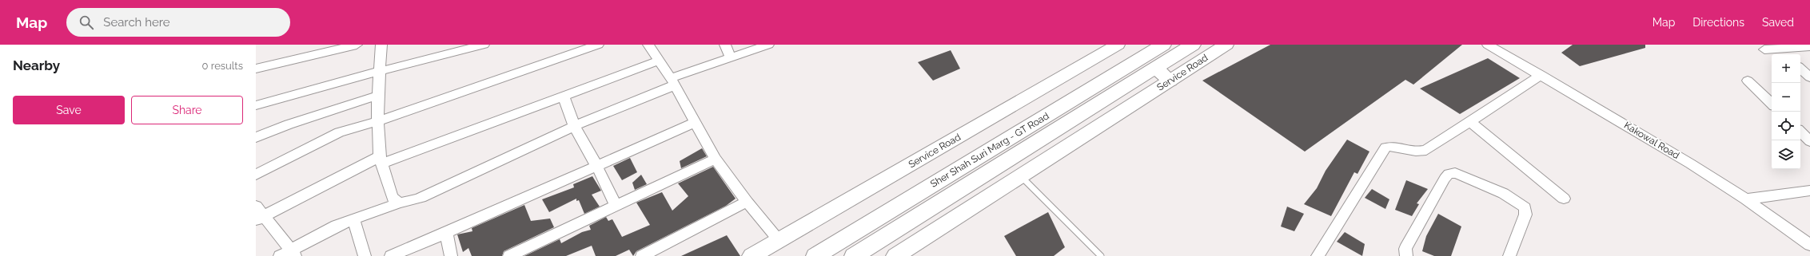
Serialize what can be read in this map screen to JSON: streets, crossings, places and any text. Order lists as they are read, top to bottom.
{
  "streets": {
    "highway": ["Sher Shah Suri Marg - GT Road"],
    "street": ["Service Road", "Kakowal Road"]
  },
  "page": {
    "header": "Map",
    "search": "Search here",
    "nav": ["Map", "Directions", "Saved"],
    "heading": ["Nearby", "0 results"],
    "map_buttons": ["+", "−"],
    "buttons": ["Save", "Share"]
  }
}
